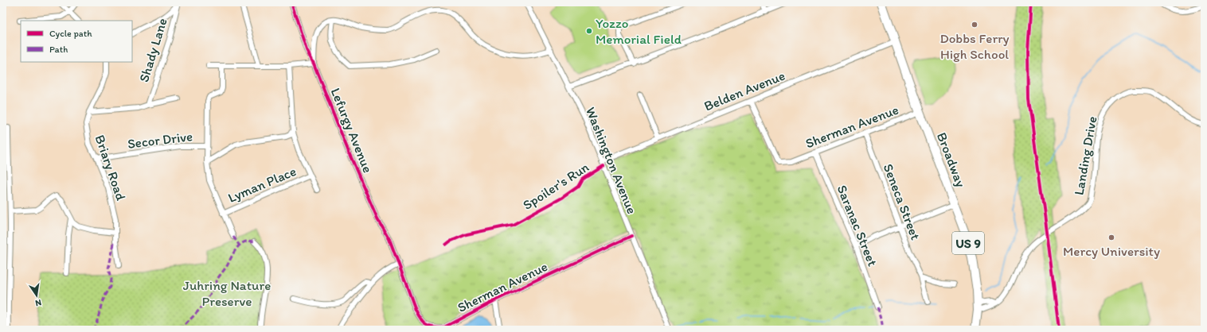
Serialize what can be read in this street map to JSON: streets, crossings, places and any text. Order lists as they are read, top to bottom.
{
  "streets": {
    "main road": ["Broadway", "US 9"],
    "street": [
      "Shady Lane",
      "Belden Avenue",
      "Sherman Avenue",
      "Lefurgy Avenue",
      "Secor Drive",
      "Landing Drive",
      "Washington Avenue",
      "Briary Road",
      "Lyman Place",
      "Seneca Street",
      "Saranac Street"
    ],
    "cycle path": ["Spoiler's Run"]
  },
  "crossings": [
    ["Belden Avenue", "Sherman Avenue"],
    ["Belden Avenue", "Broadway"],
    ["Belden Avenue", "Washington Avenue"],
    ["Sherman Avenue", "Lefurgy Avenue"],
    ["Sherman Avenue", "Broadway"],
    ["Sherman Avenue", "Washington Avenue"],
    ["Sherman Avenue", "Seneca Street"],
    ["Sherman Avenue", "Saranac Street"],
    ["Secor Drive", "Briary Road"],
    ["Landing Drive", "Broadway"]
  ],
  "parks": ["Juhring Nature Preserve"],
  "places": ["Dobbs Ferry High School", "Yozzo Memorial Field", "Mercy University"],
  "legend": ["Cycle path", "Path"],
  "north": "bottom"
}
